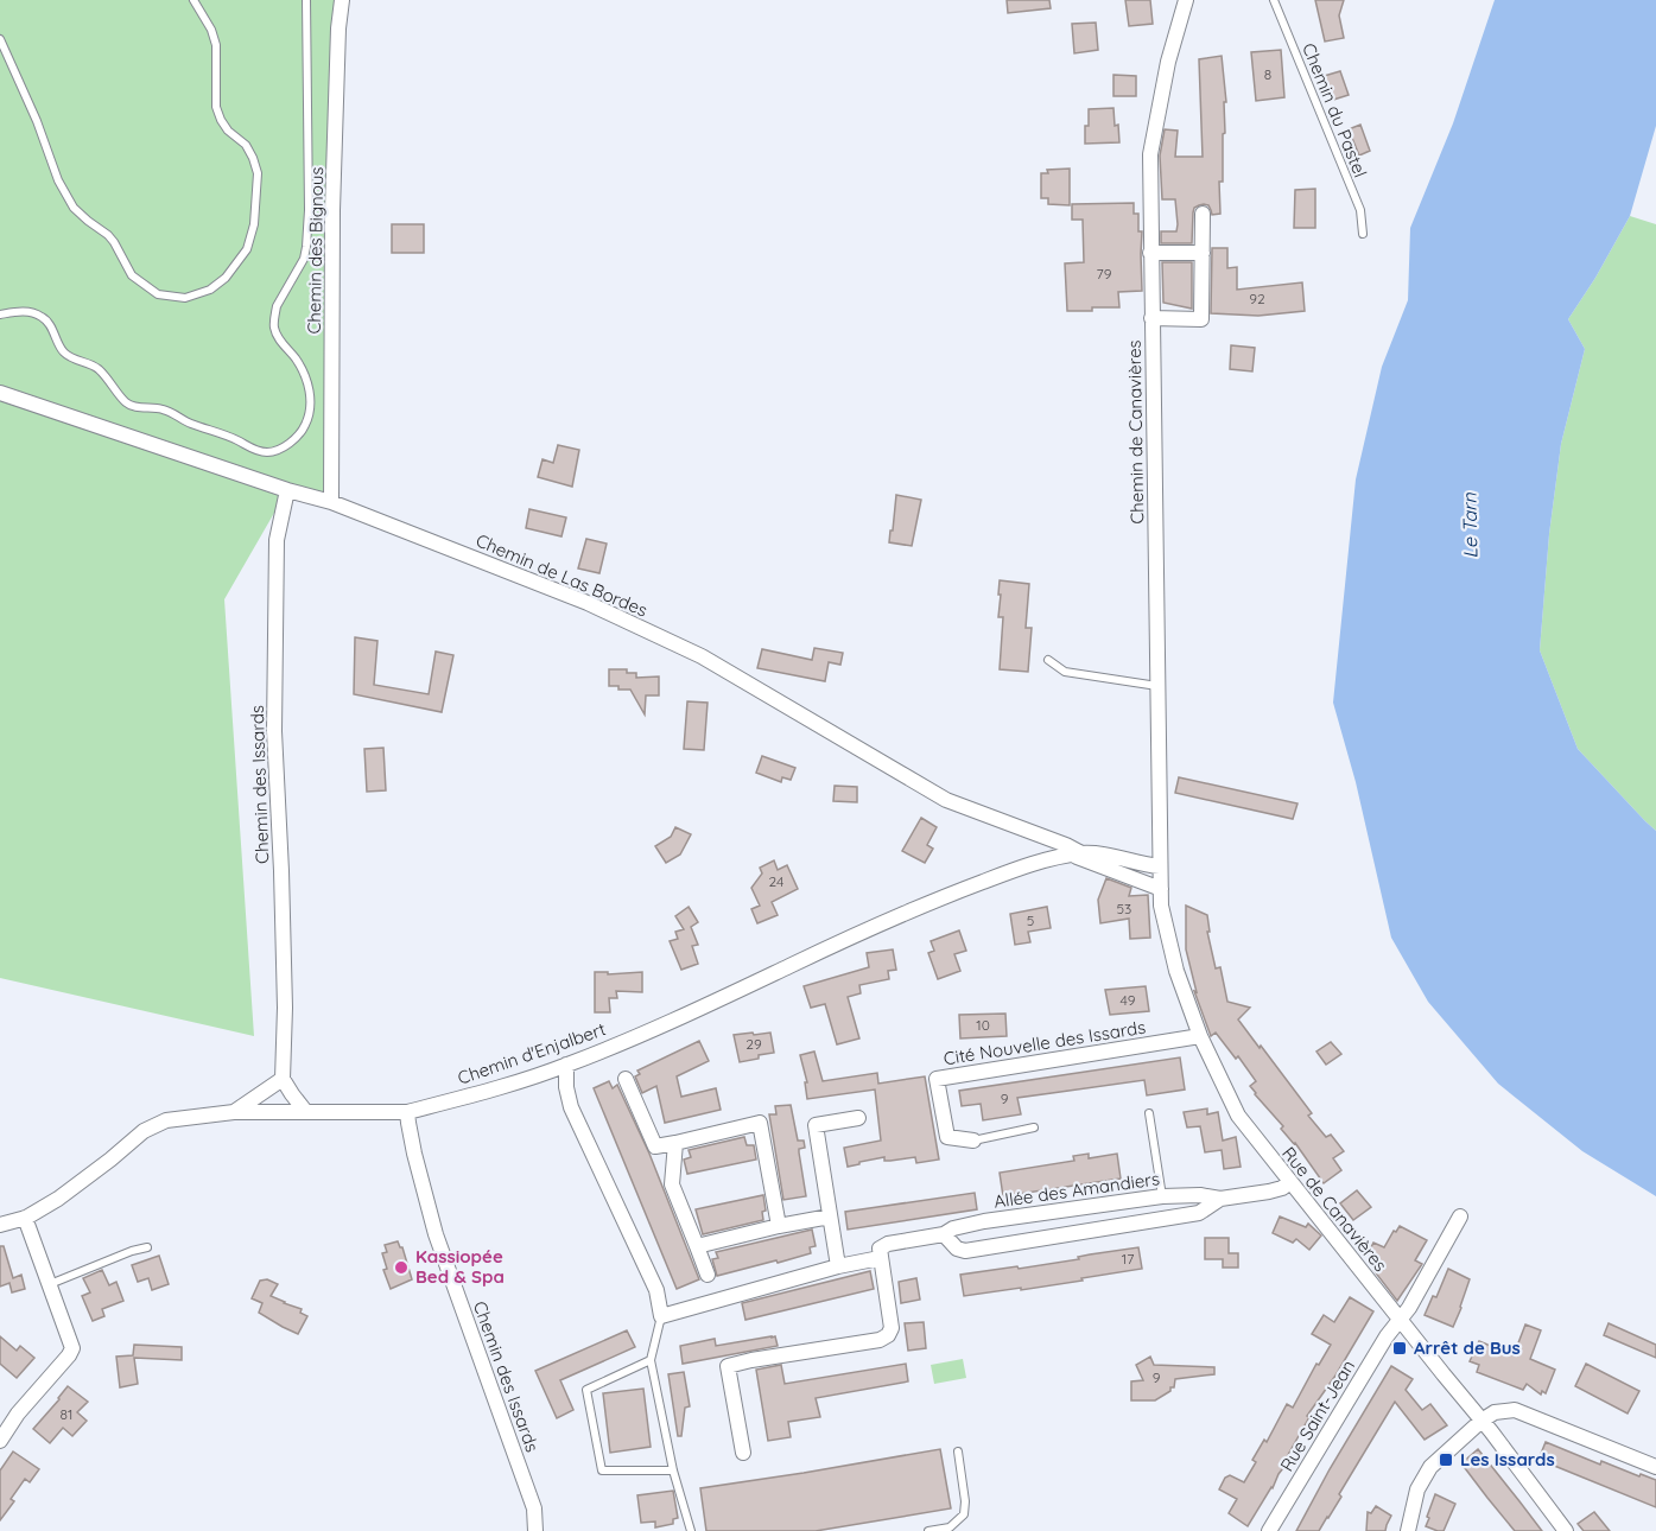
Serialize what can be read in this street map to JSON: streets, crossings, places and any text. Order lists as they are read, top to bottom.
{
  "streets": {
    "street": [
      "Chemin des Bignous",
      "Chemin de Canavières",
      "Chemin de Las Bordes",
      "Chemin des Issards",
      "Cité Nouvelle des Issards",
      "Chemin d'Enjalbert",
      "Allée des Amandiers",
      "Rue de Canavières",
      "Rue Saint-Jean"
    ],
    "lane": ["Chemin du Pastel"]
  },
  "crossings": [
    ["Chemin des Bignous", "Chemin de Las Bordes"],
    ["Chemin de Canavières", "Chemin d'Enjalbert"],
    ["Chemin de Canavières", "Rue de Canavières"],
    ["Chemin de Las Bordes", "Chemin des Issards"],
    ["Chemin de Las Bordes", "Chemin d'Enjalbert"],
    ["Chemin des Issards", "Chemin d'Enjalbert"],
    ["Cité Nouvelle des Issards", "Rue de Canavières"],
    ["Chemin d'Enjalbert", "Rue de Canavières"],
    ["Allée des Amandiers", "Rue de Canavières"],
    ["Rue de Canavières", "Rue Saint-Jean"]
  ],
  "water": ["Le Tarn"],
  "places": {
    "other": ["Kassiopée Bed & Spa"],
    "transit": ["Arrêt de Bus", "Les Issards"]
  },
  "house_numbers": [
    "8",
    "79",
    "92",
    "24",
    "53",
    "5",
    "49",
    "10",
    "29",
    "9",
    "17",
    "9",
    "81"
  ]
}
